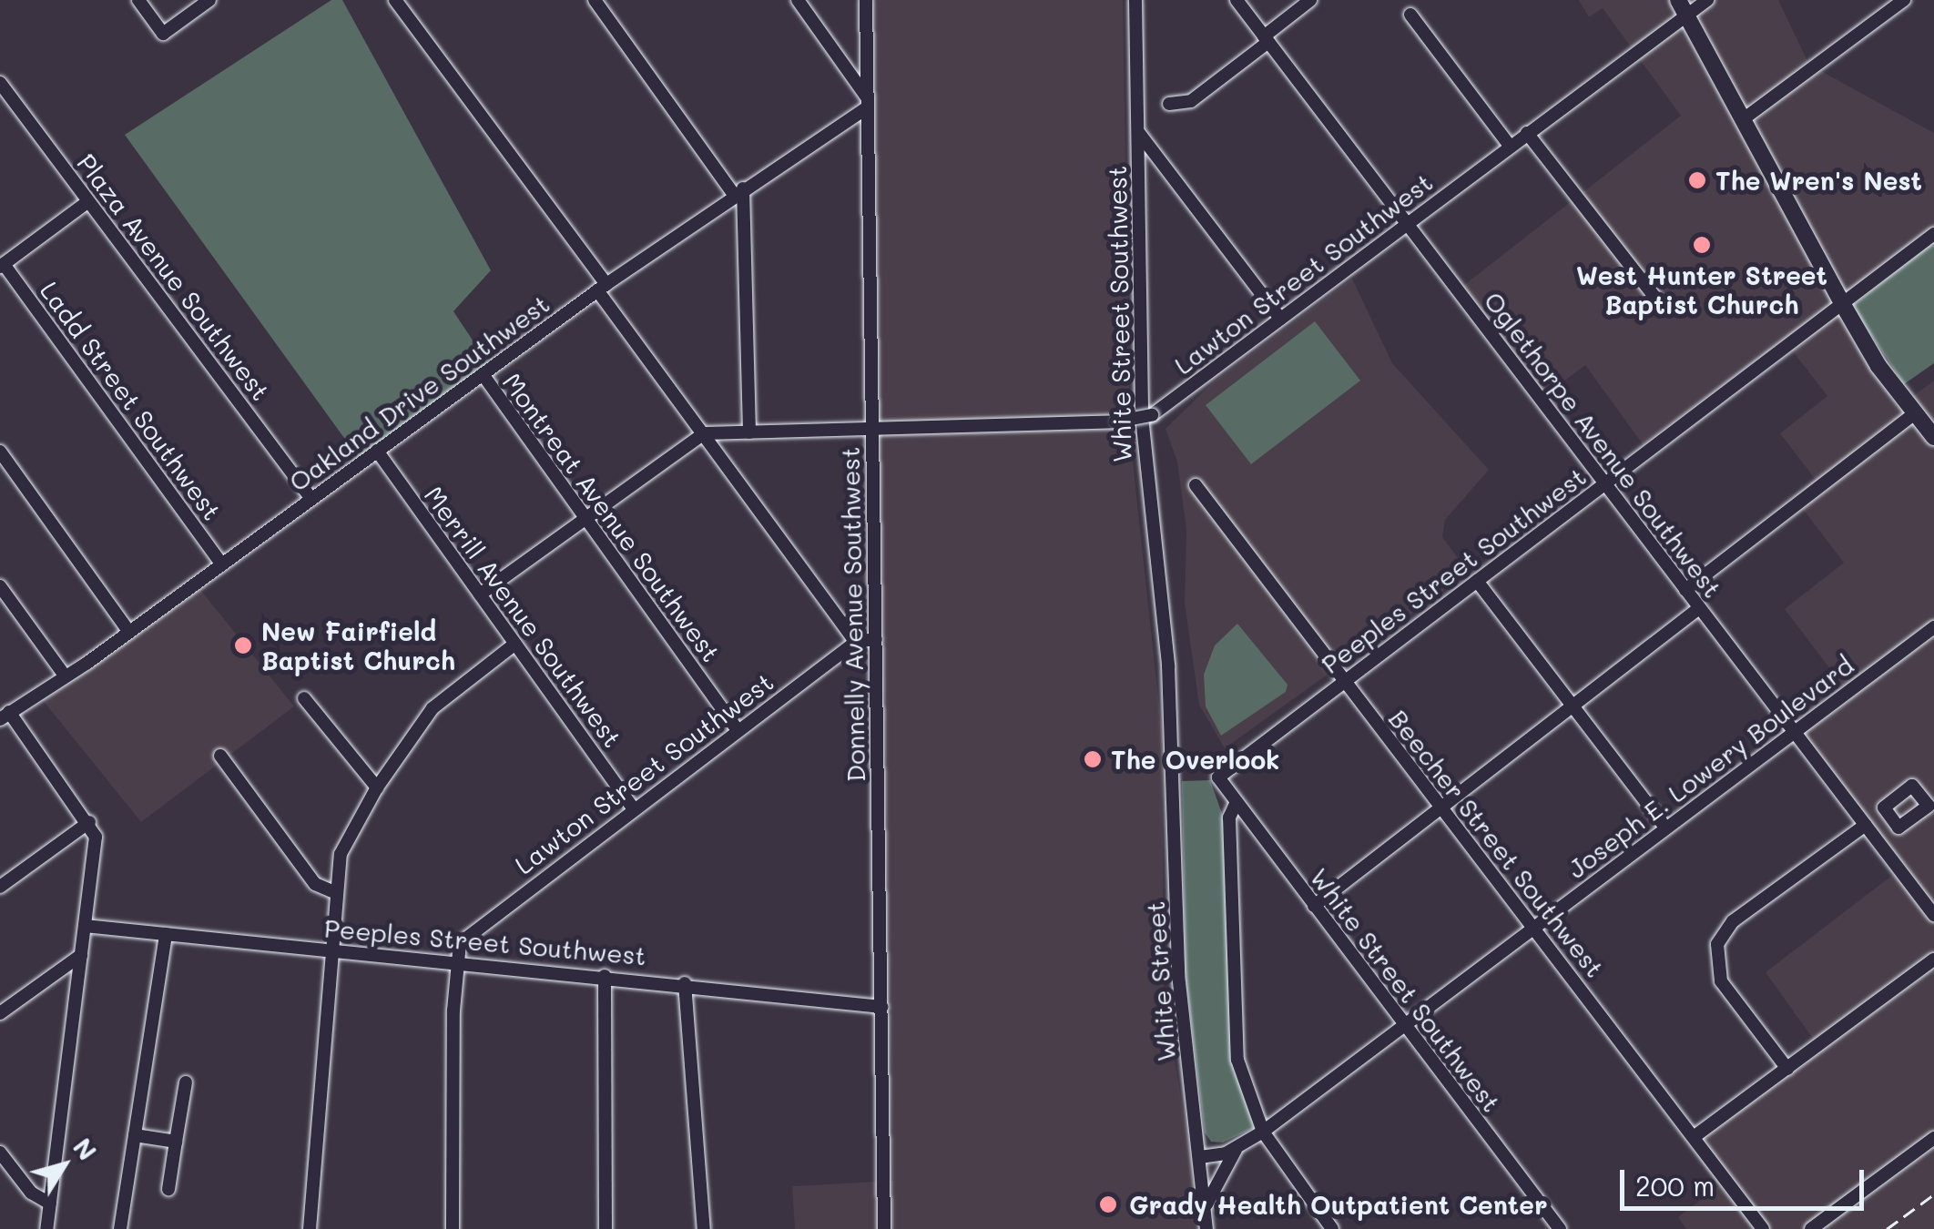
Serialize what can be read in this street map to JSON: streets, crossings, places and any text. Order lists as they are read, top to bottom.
{
  "streets": {
    "street": [
      "Lawton Street Southwest",
      "Plaza Avenue Southwest",
      "White Street Southwest",
      "Oakland Drive Southwest",
      "Ladd Street Southwest",
      "Oglethorpe Avenue Southwest",
      "Montreat Avenue Southwest",
      "Peeples Street Southwest",
      "Donnelly Avenue Southwest",
      "Merrill Avenue Southwest",
      "Joseph E. Lowery Boulevard",
      "Beecher Street Southwest",
      "White Street"
    ]
  },
  "crossings": [
    ["Lawton Street Southwest", "Oglethorpe Avenue Southwest"],
    ["Lawton Street Southwest", "Montreat Avenue Southwest"],
    ["Lawton Street Southwest", "Peeples Street Southwest"],
    ["Lawton Street Southwest", "Donnelly Avenue Southwest"],
    ["Lawton Street Southwest", "Merrill Avenue Southwest"],
    ["Plaza Avenue Southwest", "Oakland Drive Southwest"],
    ["White Street Southwest", "Peeples Street Southwest"],
    ["White Street Southwest", "Joseph E. Lowery Boulevard"],
    ["White Street Southwest", "White Street"],
    ["Oakland Drive Southwest", "Ladd Street Southwest"],
    ["Oakland Drive Southwest", "Montreat Avenue Southwest"],
    ["Oakland Drive Southwest", "Donnelly Avenue Southwest"],
    ["Oakland Drive Southwest", "Merrill Avenue Southwest"],
    ["Oglethorpe Avenue Southwest", "Peeples Street Southwest"],
    ["Oglethorpe Avenue Southwest", "Joseph E. Lowery Boulevard"],
    ["Peeples Street Southwest", "Donnelly Avenue Southwest"],
    ["Peeples Street Southwest", "Beecher Street Southwest"],
    ["Joseph E. Lowery Boulevard", "Beecher Street Southwest"],
    ["Joseph E. Lowery Boulevard", "White Street"]
  ],
  "places": [
    "The Wren's Nest",
    "West Hunter Street Baptist Church",
    "New Fairfield Baptist Church",
    "The Overlook",
    "Grady Health Outpatient Center"
  ],
  "scale_bar": "200 m",
  "north": "top right"
}
